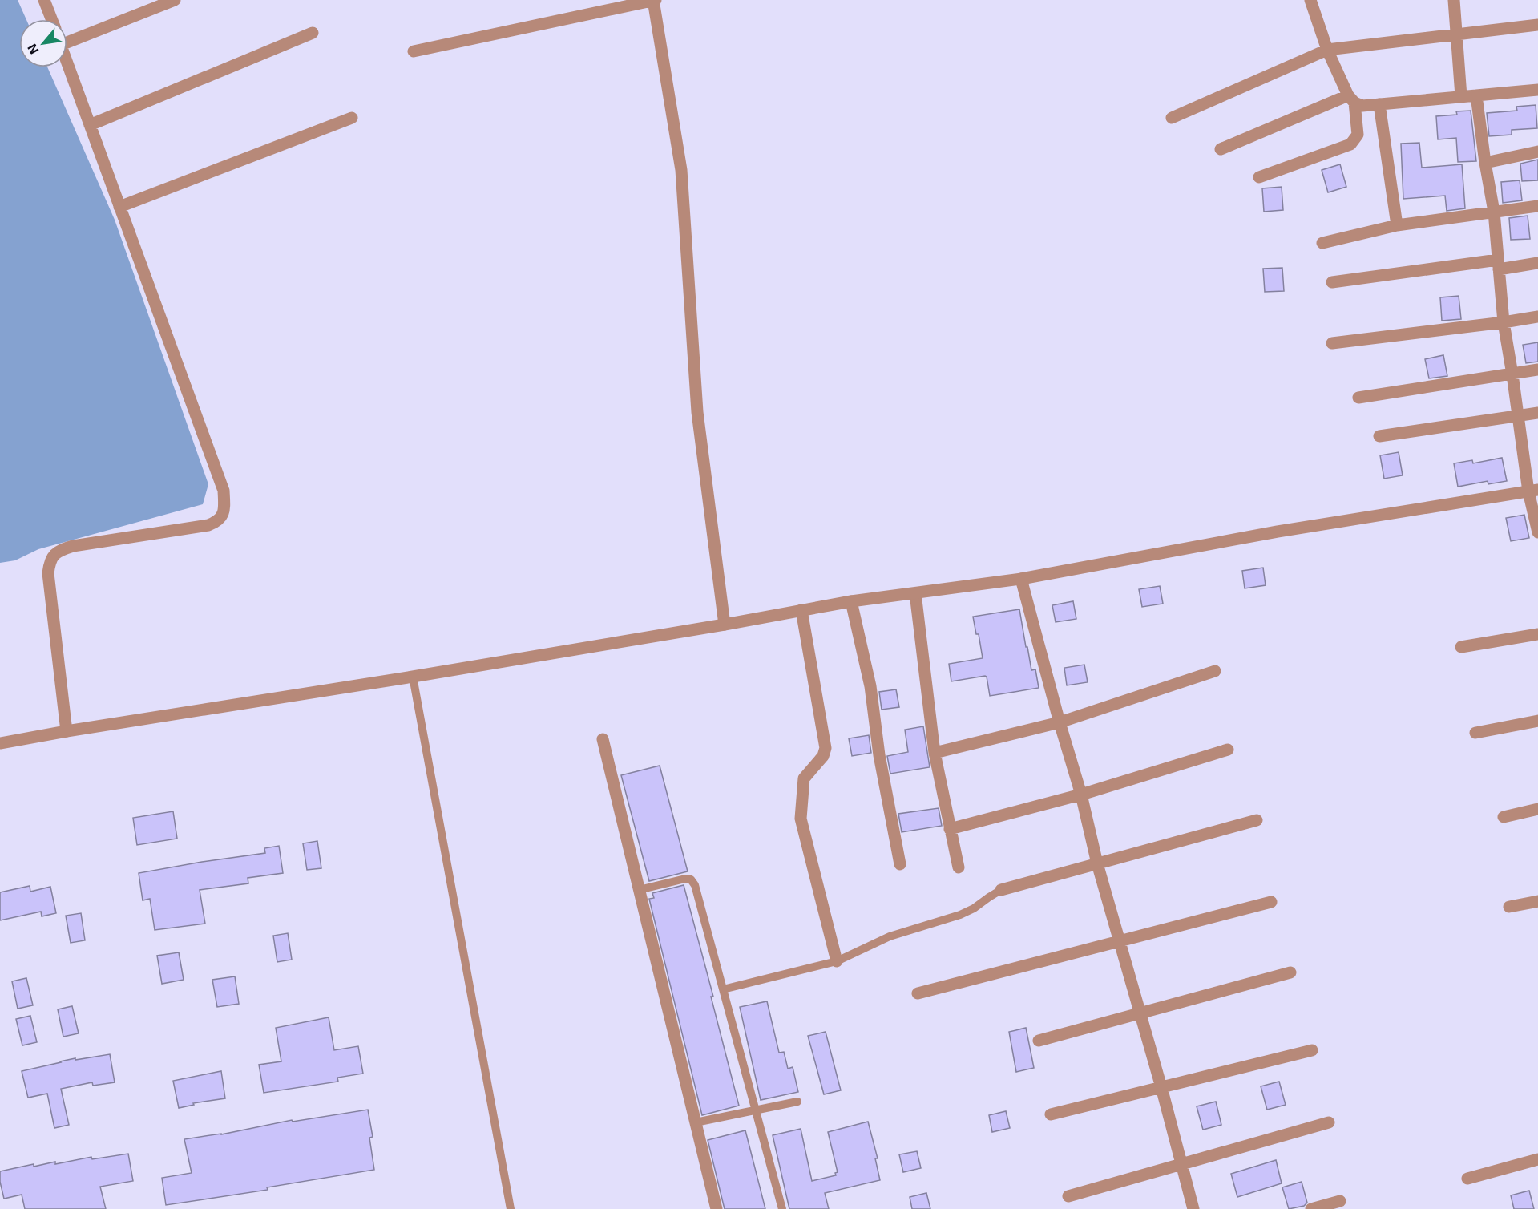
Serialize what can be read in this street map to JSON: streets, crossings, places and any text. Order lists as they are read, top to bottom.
{
  "north": "bottom left"
}
